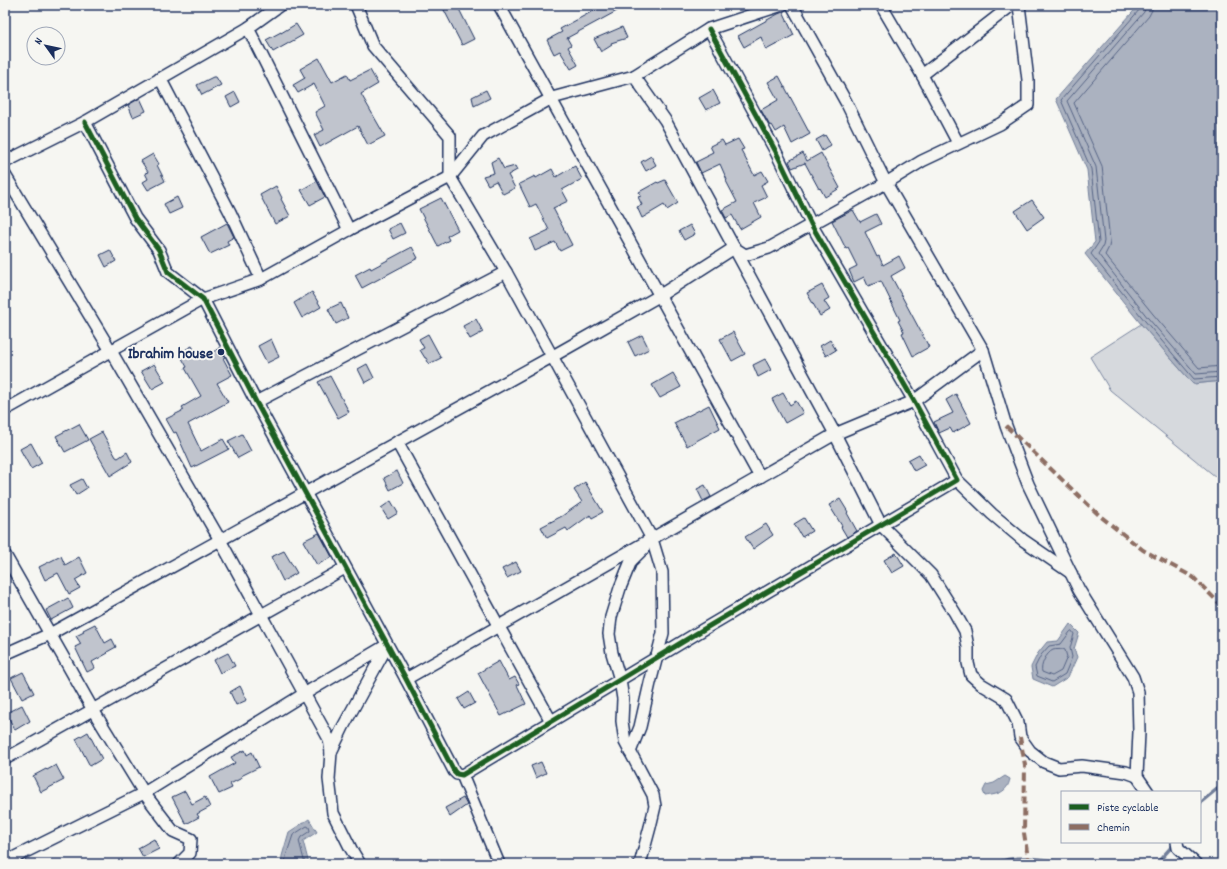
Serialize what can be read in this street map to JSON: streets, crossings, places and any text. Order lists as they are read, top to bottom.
{
  "places": ["Ibrahim house"],
  "legend": ["Piste cyclable", "Chemin"],
  "north": "top left"
}
